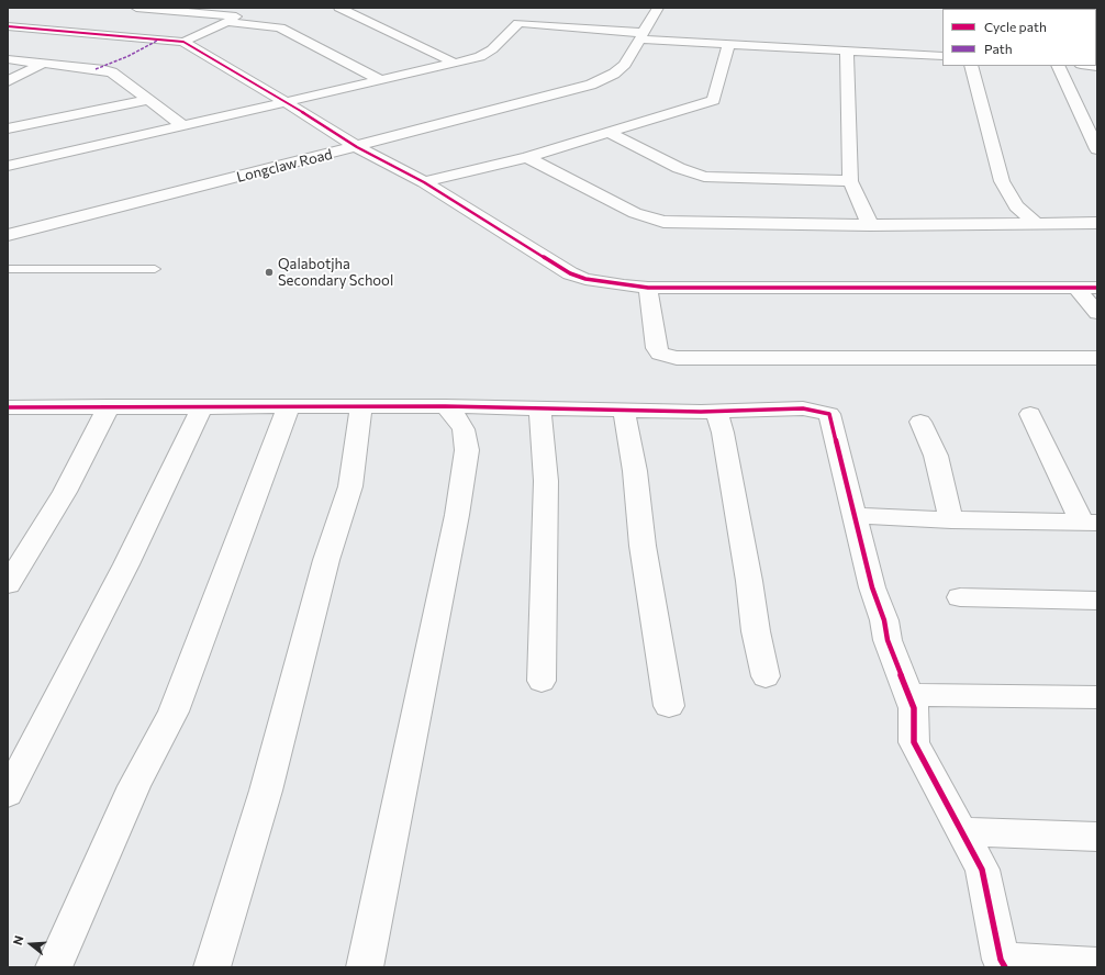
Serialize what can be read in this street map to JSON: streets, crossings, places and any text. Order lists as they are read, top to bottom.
{
  "streets": {
    "street": ["Longclaw Road"]
  },
  "places": ["Qalabotjha Secondary School"],
  "legend": ["Cycle path", "Path"],
  "north": "left"
}
